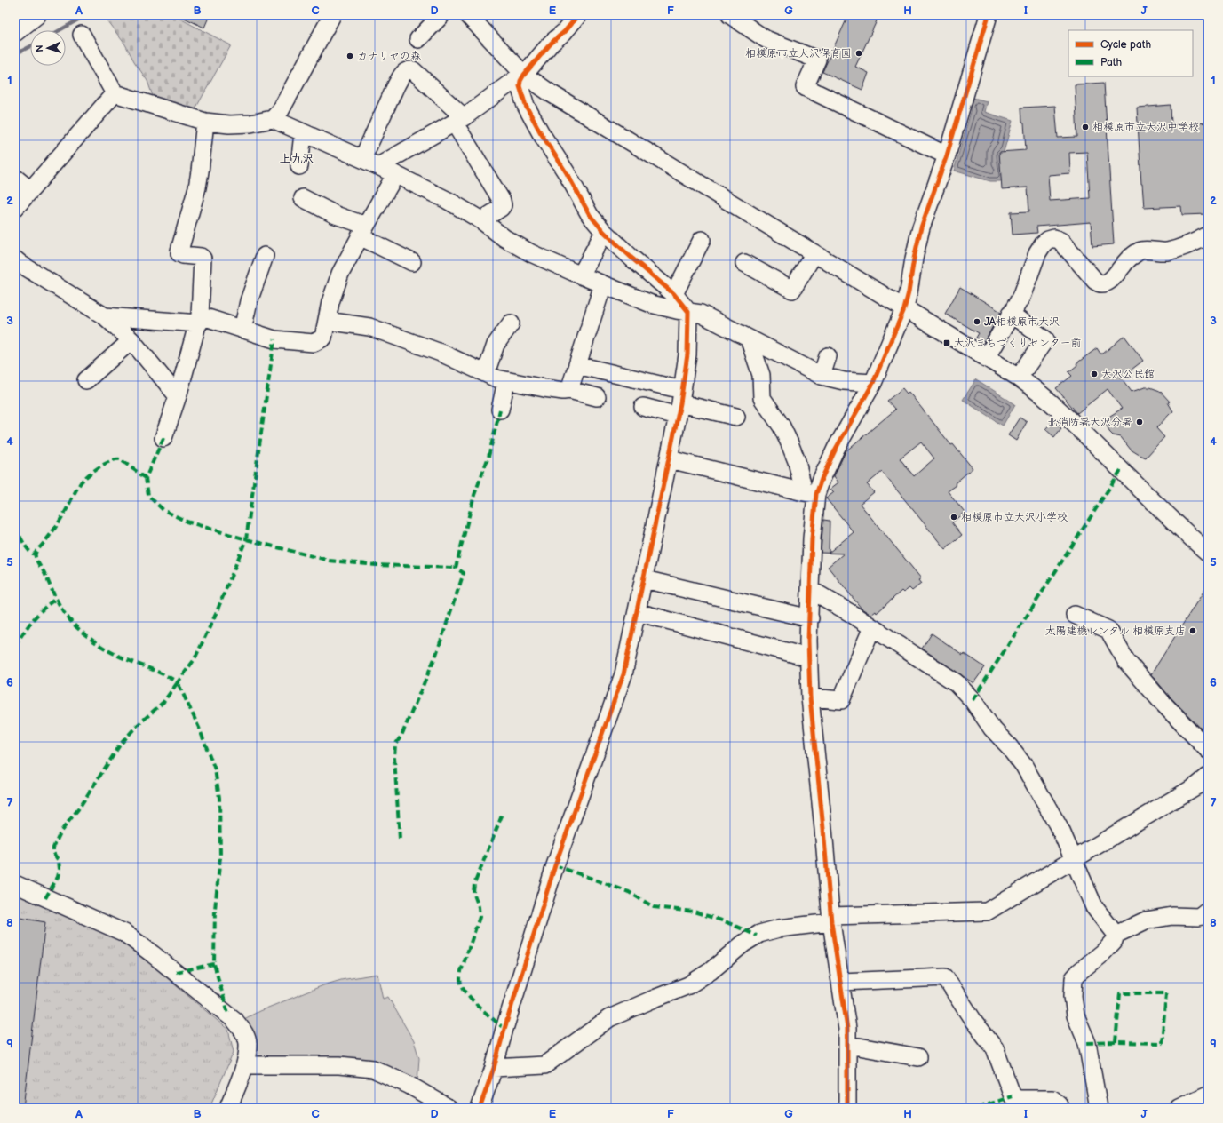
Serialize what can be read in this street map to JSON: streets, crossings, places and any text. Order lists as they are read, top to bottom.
{
  "districts": ["上九沢"],
  "places": {
    "other": [
      "相模原市立大沢保育園",
      "カナリヤの森",
      "相模原市立大沢中学校",
      "JA相模原市大沢",
      "大沢公民館",
      "北消防署大沢分署",
      "相模原市立大沢小学校",
      "太陽建機レンタル 相模原支店"
    ],
    "transit": ["大沢まちづくりセンター前"]
  },
  "legend": ["Cycle path", "Path"],
  "north": "left",
  "grid": {
    "columns": [
      "A",
      "B",
      "C",
      "D",
      "E",
      "F",
      "G",
      "H",
      "I",
      "J"
    ],
    "rows": [
      "1",
      "2",
      "3",
      "4",
      "5",
      "6",
      "7",
      "8",
      "9"
    ]
  }
}
